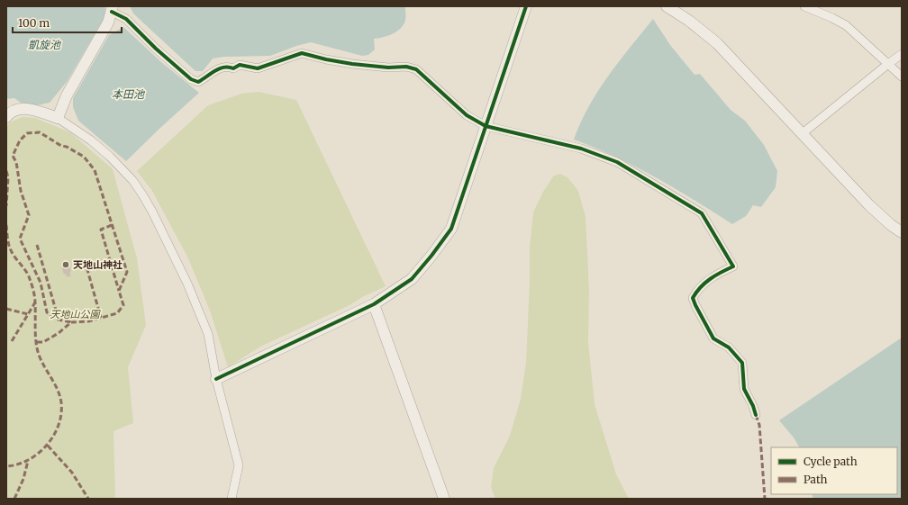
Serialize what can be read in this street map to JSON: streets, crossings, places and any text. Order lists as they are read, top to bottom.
{
  "water": ["凱旋池", "本田池"],
  "parks": ["天地山公園"],
  "places": ["天地山神社"],
  "legend": ["Cycle path", "Path"],
  "scale_bar": "100 m"
}
